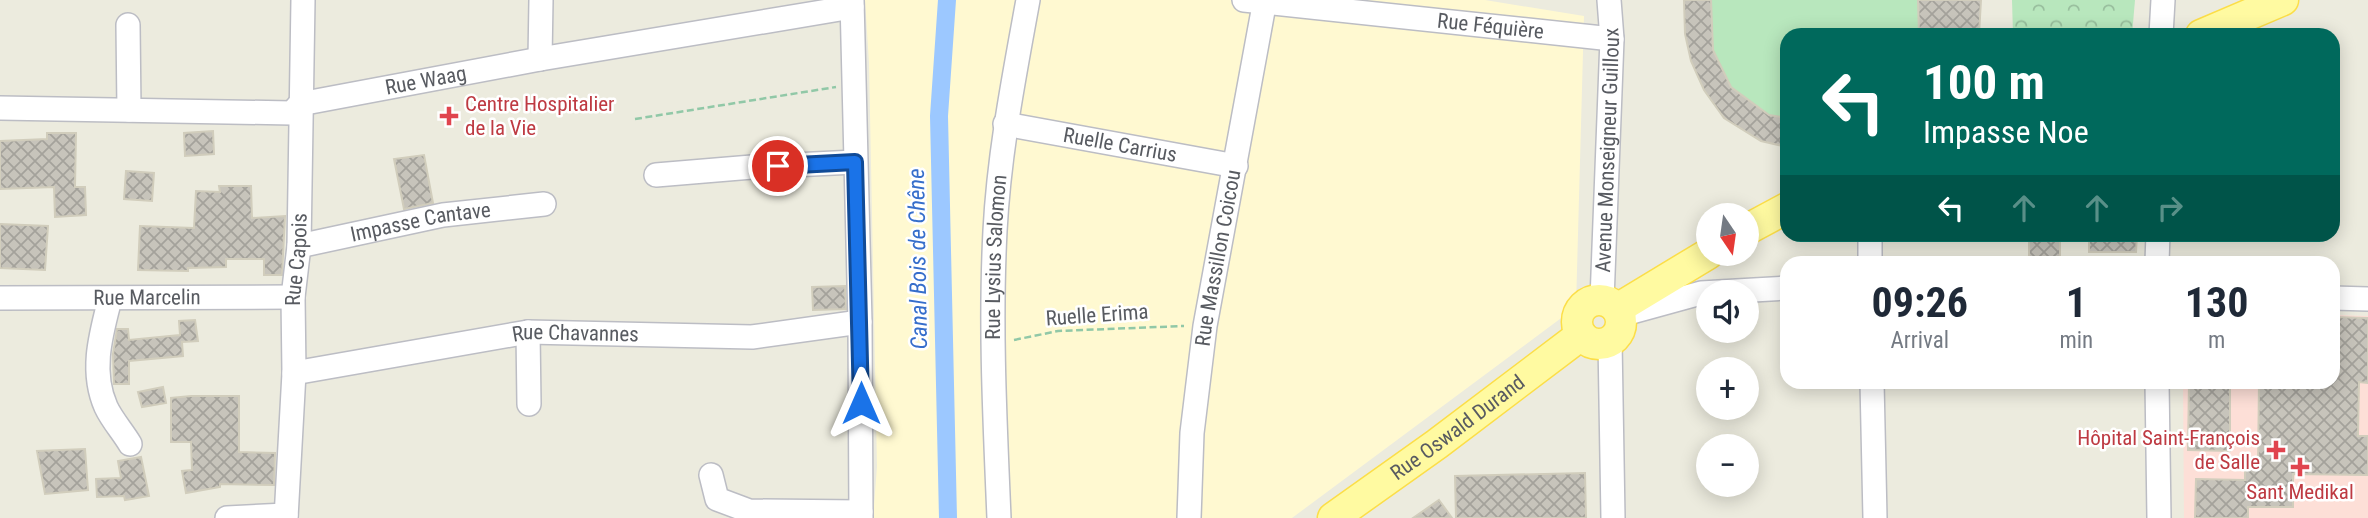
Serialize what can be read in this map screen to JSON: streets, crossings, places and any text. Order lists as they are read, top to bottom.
{
  "streets": {
    "main road": ["Rue Oswald Durand"],
    "street": [
      "Rue Féquière",
      "Rue Waag",
      "Ruelle Carrius",
      "Avenue Monseigneur Guilloux",
      "Impasse Cantave",
      "Rue Lysius Salomon",
      "Rue Massillon Coicou",
      "Rue Capois",
      "Rue Marcelin",
      "Rue Chavannes"
    ],
    "path": ["Ruelle Erima"]
  },
  "crossings": [
    ["Rue Féquière", "Avenue Monseigneur Guilloux"],
    ["Rue Féquière", "Rue Massillon Coicou"],
    ["Rue Waag", "Rue Capois"],
    ["Ruelle Carrius", "Rue Lysius Salomon"],
    ["Ruelle Carrius", "Rue Massillon Coicou"],
    ["Avenue Monseigneur Guilloux", "Rue Oswald Durand"],
    ["Impasse Cantave", "Rue Capois"],
    ["Rue Lysius Salomon", "Ruelle Erima"],
    ["Rue Massillon Coicou", "Ruelle Erima"],
    ["Rue Capois", "Rue Marcelin"],
    ["Rue Capois", "Rue Chavannes"]
  ],
  "water": ["Canal Bois de Chêne"],
  "places": {
    "health": ["Centre Hospitalier de la Vie", "Hôpital Saint-François de Salle", "Sant Medikal"]
  },
  "north": "bottom",
  "page": {
    "turn": ["100 m", "Impasse Noe"],
    "map_buttons": ["+", "−"],
    "eta": [
      "09:26",
      "Arrival",
      "1",
      "min",
      "130",
      "m"
    ]
  }
}
